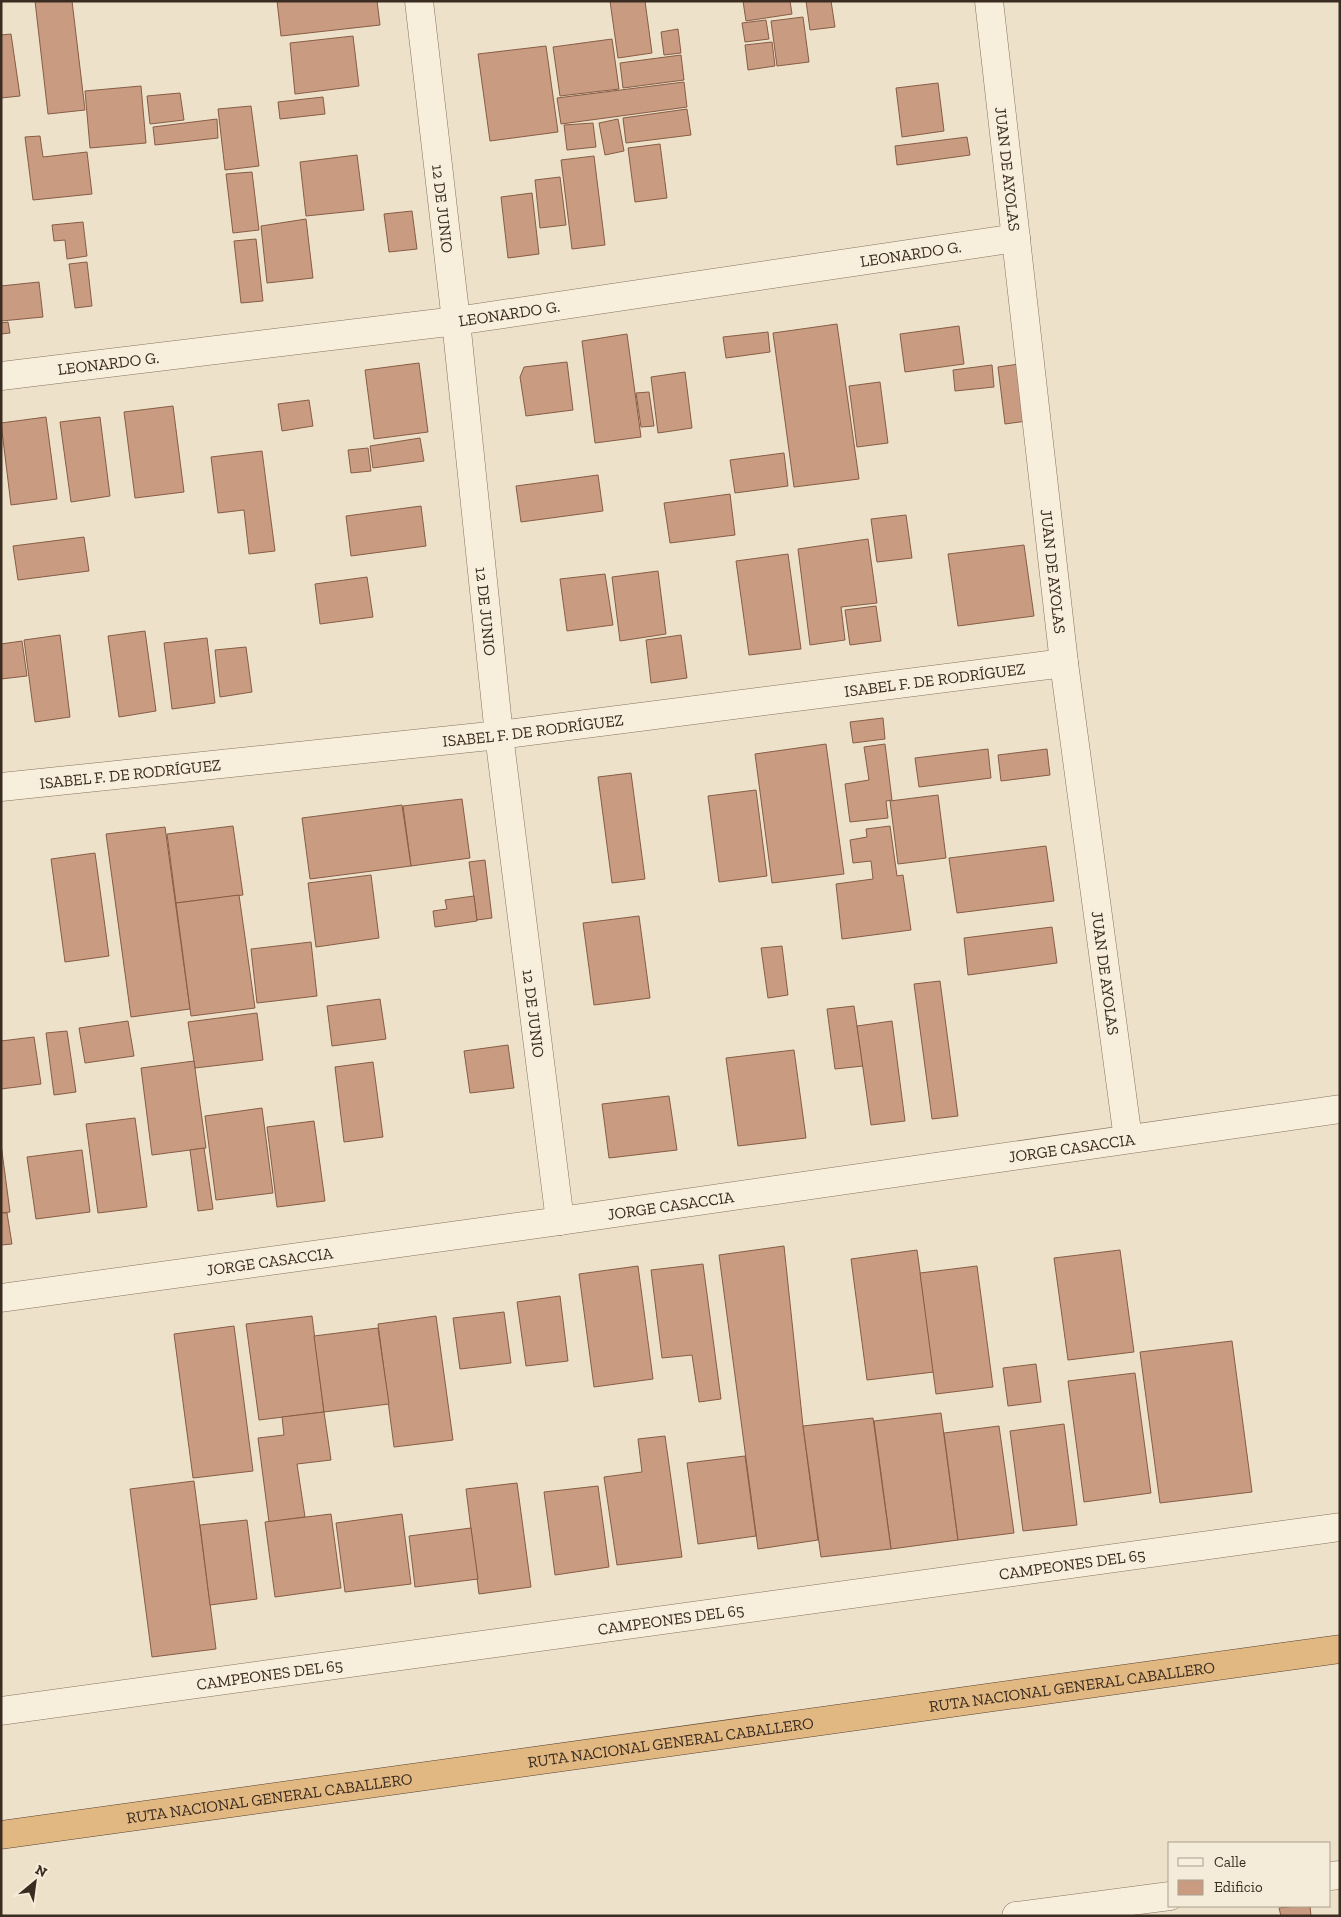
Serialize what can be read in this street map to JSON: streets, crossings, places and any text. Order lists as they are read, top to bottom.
{
  "streets": {
    "highway": ["RUTA NACIONAL GENERAL CABALLERO"],
    "street": [
      "JUAN DE AYOLAS",
      "12 DE JUNIO",
      "LEONARDO G.",
      "ISABEL F. DE RODRÍGUEZ",
      "JORGE CASACCIA",
      "CAMPEONES DEL 65"
    ]
  },
  "crossings": [
    ["JUAN DE AYOLAS", "LEONARDO G."],
    ["JUAN DE AYOLAS", "ISABEL F. DE RODRÍGUEZ"],
    ["JUAN DE AYOLAS", "JORGE CASACCIA"],
    ["12 DE JUNIO", "LEONARDO G."],
    ["12 DE JUNIO", "ISABEL F. DE RODRÍGUEZ"],
    ["12 DE JUNIO", "JORGE CASACCIA"]
  ],
  "legend": ["Calle", "Edificio"],
  "north": "top right"
}
